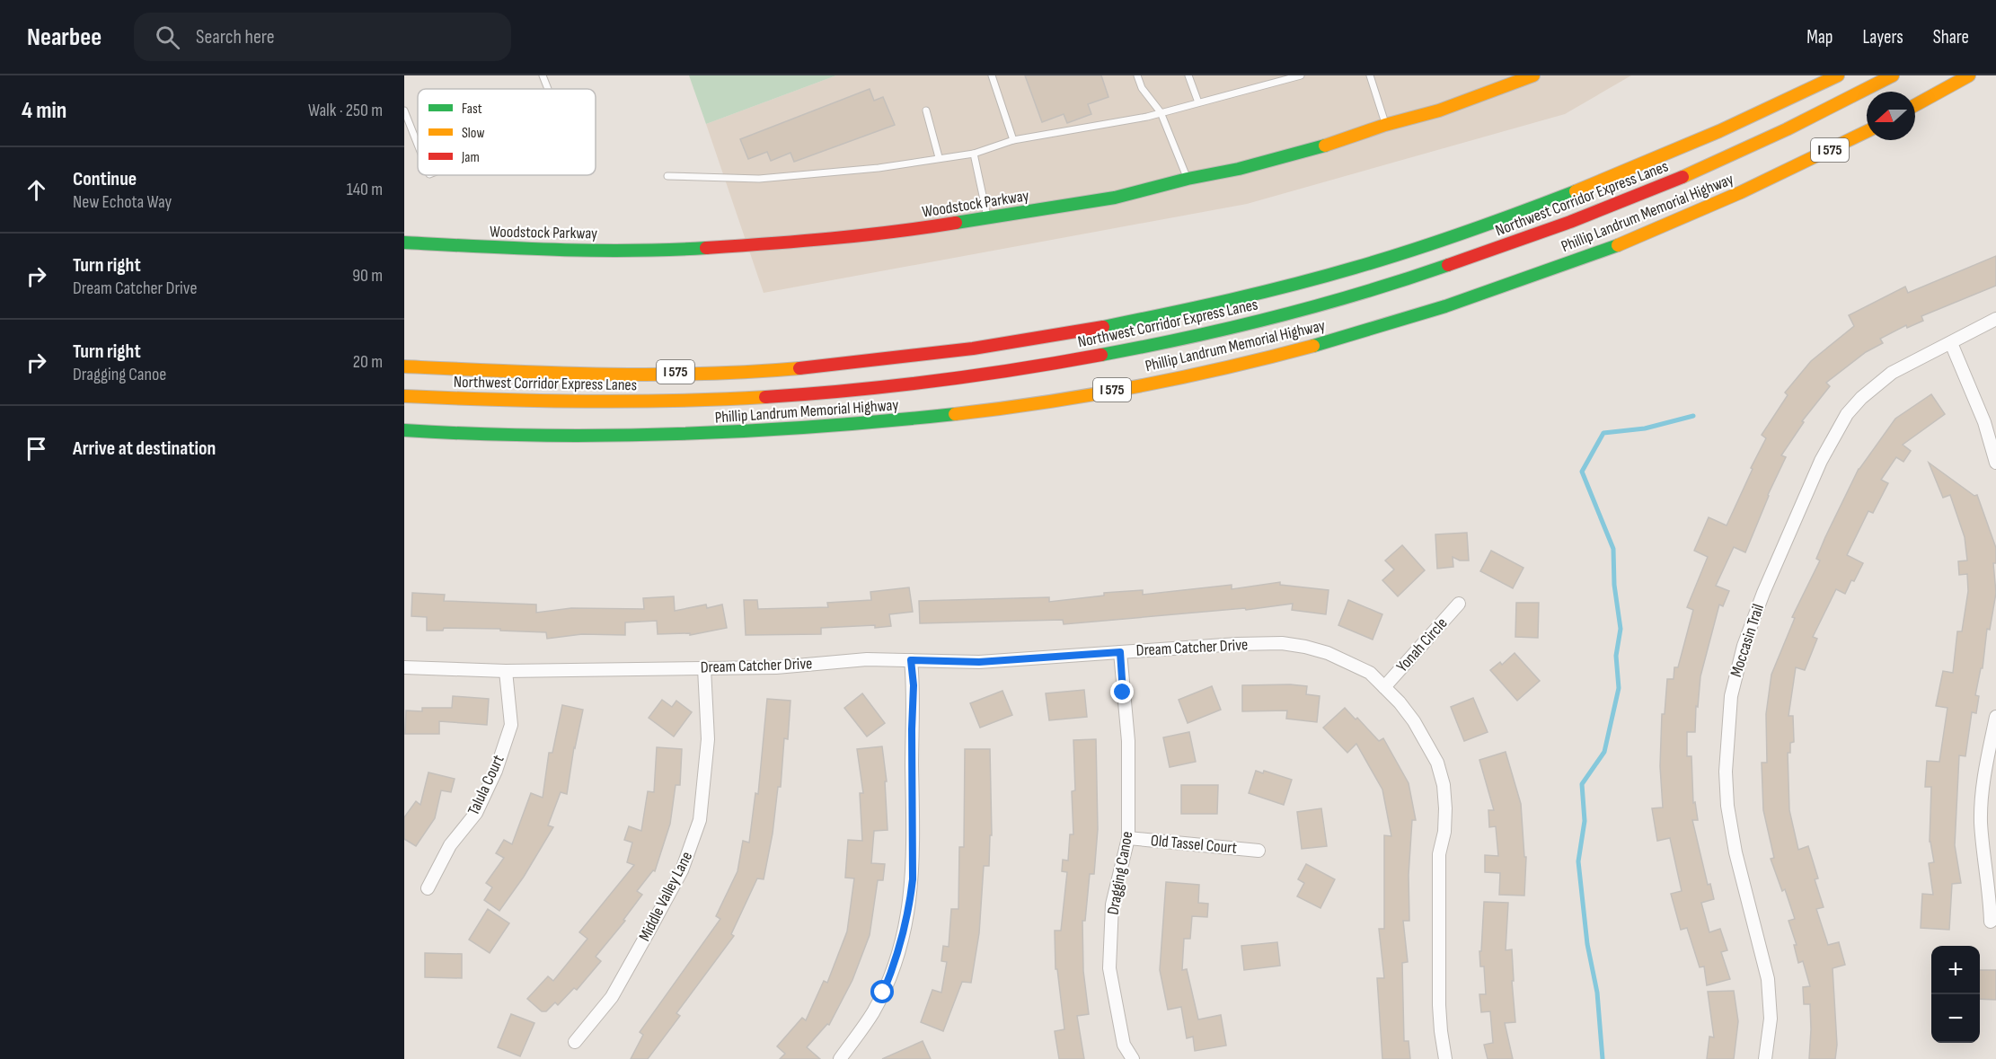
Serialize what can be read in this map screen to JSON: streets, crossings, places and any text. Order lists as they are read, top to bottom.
{
  "streets": {
    "main road": [
      "I 575",
      "Northwest Corridor Express Lanes",
      "Woodstock Parkway",
      "Phillip Landrum Memorial Highway"
    ],
    "street": [
      "Moccasin Trail",
      "Yonah Circle",
      "Dream Catcher Drive",
      "Talula Court",
      "Old Tassel Court",
      "Dragging Canoe",
      "Middle Valley Lane"
    ]
  },
  "crossings": [
    ["Yonah Circle", "Dream Catcher Drive"],
    ["Dream Catcher Drive", "Talula Court"],
    ["Dream Catcher Drive", "Dragging Canoe"],
    ["Dream Catcher Drive", "Middle Valley Lane"],
    ["Old Tassel Court", "Dragging Canoe"]
  ],
  "legend": ["Fast", "Slow", "Jam"],
  "north": "left",
  "page": {
    "header": "Nearbee",
    "search": "Search here",
    "nav": ["Map", "Layers", "Share"],
    "heading": ["4 min", "Walk · 250 m"],
    "list": [
      ["Continue", "New Echota Way", "140 m"],
      ["Turn right", "Dream Catcher Drive", "90 m"],
      ["Turn right", "Dragging Canoe", "20 m"],
      "Arrive at destination"
    ],
    "map_buttons": ["+", "−"]
  }
}
